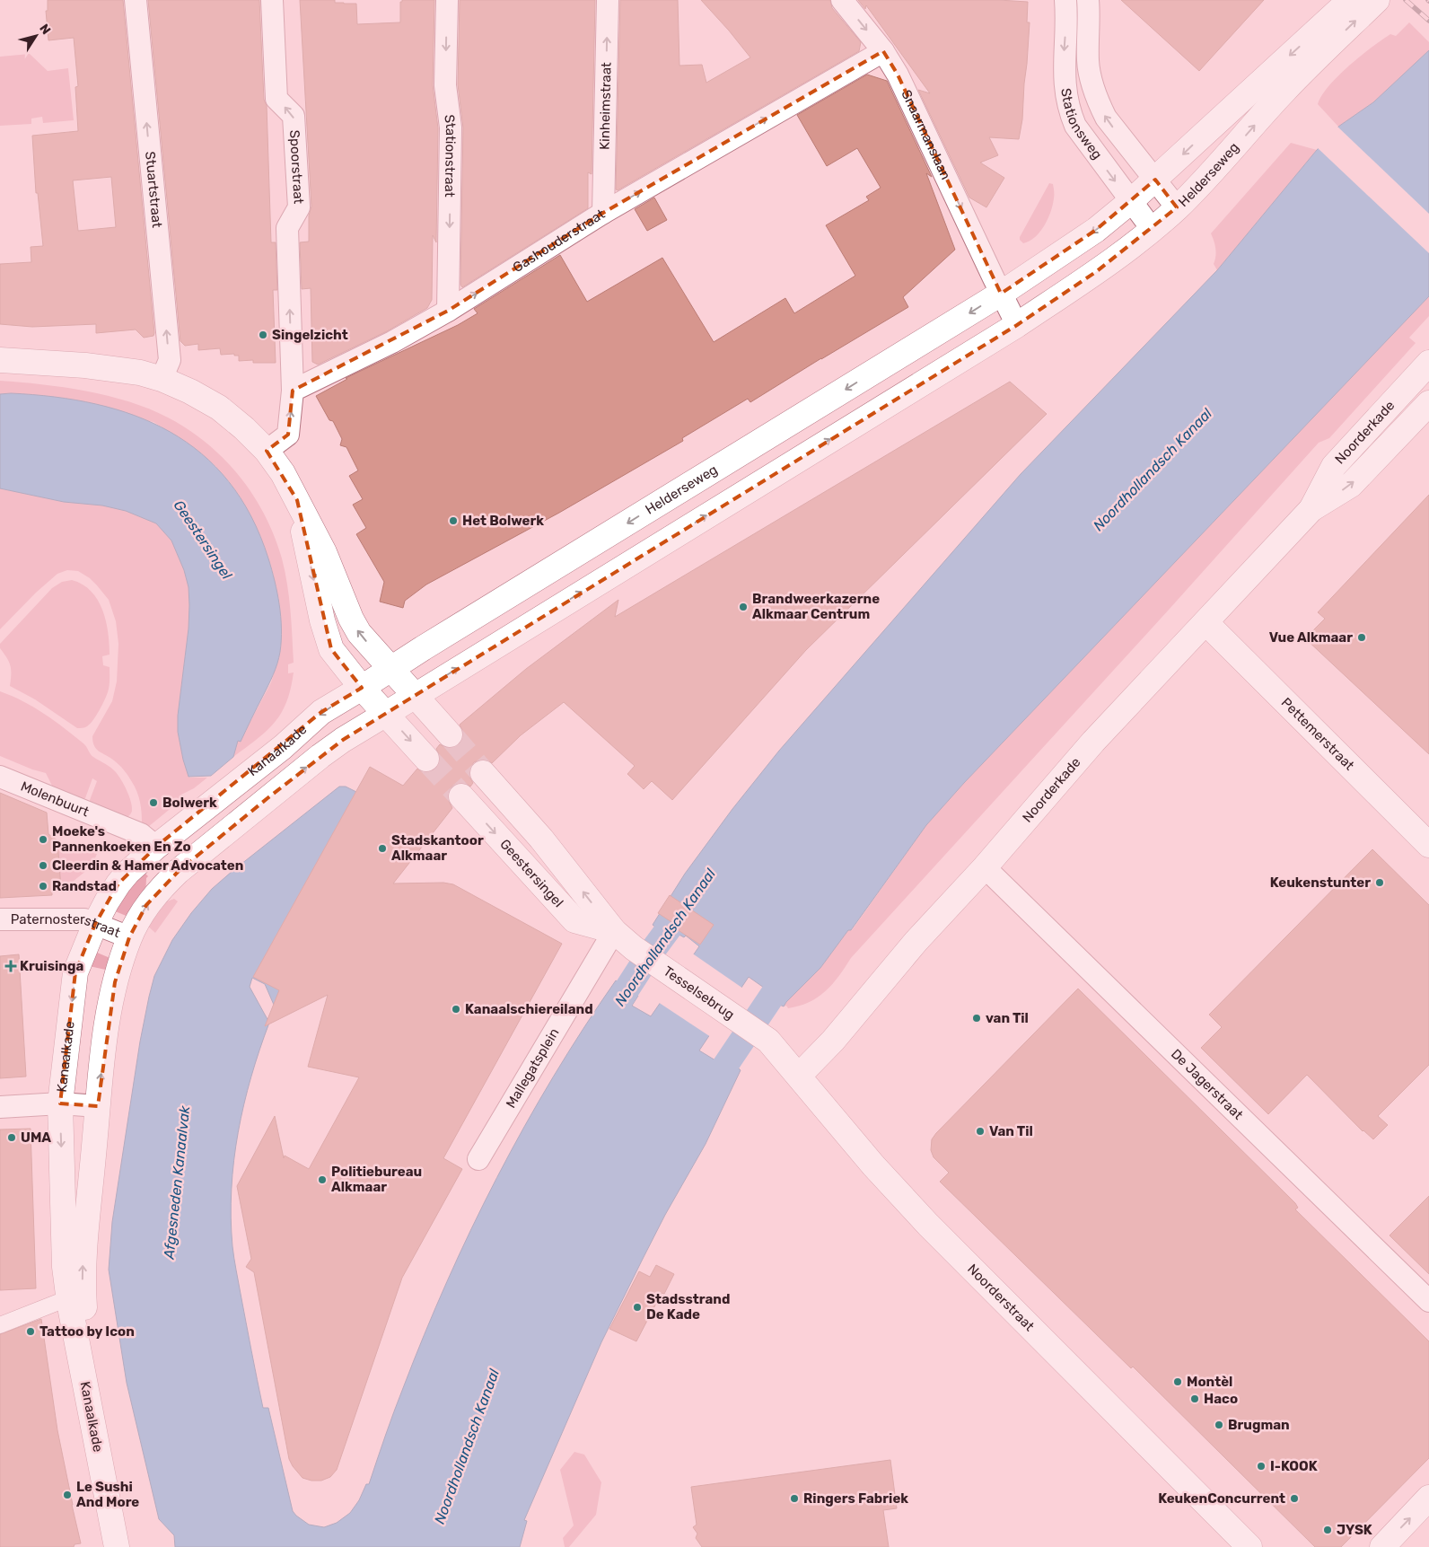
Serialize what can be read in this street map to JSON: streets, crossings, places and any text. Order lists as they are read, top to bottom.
{
  "streets": {
    "main road": [
      "Helderseweg",
      "Noorderkade",
      "Pettemerstraat",
      "Kanaalkade",
      "Geestersingel",
      "Tesselsebrug",
      "Noorderstraat"
    ],
    "street": [
      "Kinheimstraat",
      "Stationsweg",
      "Snaarmanslaan",
      "Stationstraat",
      "Spoorstraat",
      "Stuartstraat",
      "Gashouderstraat",
      "Molenbuurt",
      "Paternosterstraat",
      "Mallegatsplein",
      "De Jagerstraat"
    ]
  },
  "crossings": [
    ["Kinheimstraat", "Gashouderstraat"],
    ["Stationsweg", "Helderseweg"],
    ["Snaarmanslaan", "Helderseweg"],
    ["Snaarmanslaan", "Gashouderstraat"],
    ["Stationstraat", "Gashouderstraat"],
    ["Spoorstraat", "Gashouderstraat"],
    ["Helderseweg", "Kanaalkade"],
    ["Noorderkade", "Pettemerstraat"],
    ["Noorderkade", "De Jagerstraat"],
    ["Noorderkade", "Noorderstraat"],
    ["Kanaalkade", "Molenbuurt"],
    ["Kanaalkade", "Paternosterstraat"],
    ["Geestersingel", "Tesselsebrug"],
    ["Geestersingel", "Mallegatsplein"],
    ["Tesselsebrug", "Noorderstraat"]
  ],
  "one_way": [
    "Kinheimstraat",
    "Snaarmanslaan",
    "Stationstraat",
    "Spoorstraat",
    "Stuartstraat",
    "Gashouderstraat"
  ],
  "water": ["Noordhollandsch Kanaal", "Geestersingel", "Afgesneden Kanaalvak"],
  "places": {
    "other": [
      "Singelzicht",
      "Het Bolwerk",
      "Brandweerkazerne Alkmaar Centrum",
      "Vue Alkmaar",
      "Bolwerk",
      "Moeke's Pannenkoeken En Zo",
      "Stadskantoor Alkmaar",
      "Cleerdin & Hamer Advocaten",
      "Keukenstunter",
      "Randstad",
      "Kanaalschiereiland",
      "van Til",
      "Van Til",
      "UMA",
      "Politiebureau Alkmaar",
      "Stadsstrand De Kade",
      "Tattoo by Icon",
      "Montèl",
      "Haco",
      "Brugman",
      "I-KOOK",
      "Le Sushi And More",
      "Ringers Fabriek",
      "KeukenConcurrent",
      "JYSK"
    ],
    "health": ["Kruisinga"]
  },
  "north": "top right"
}
